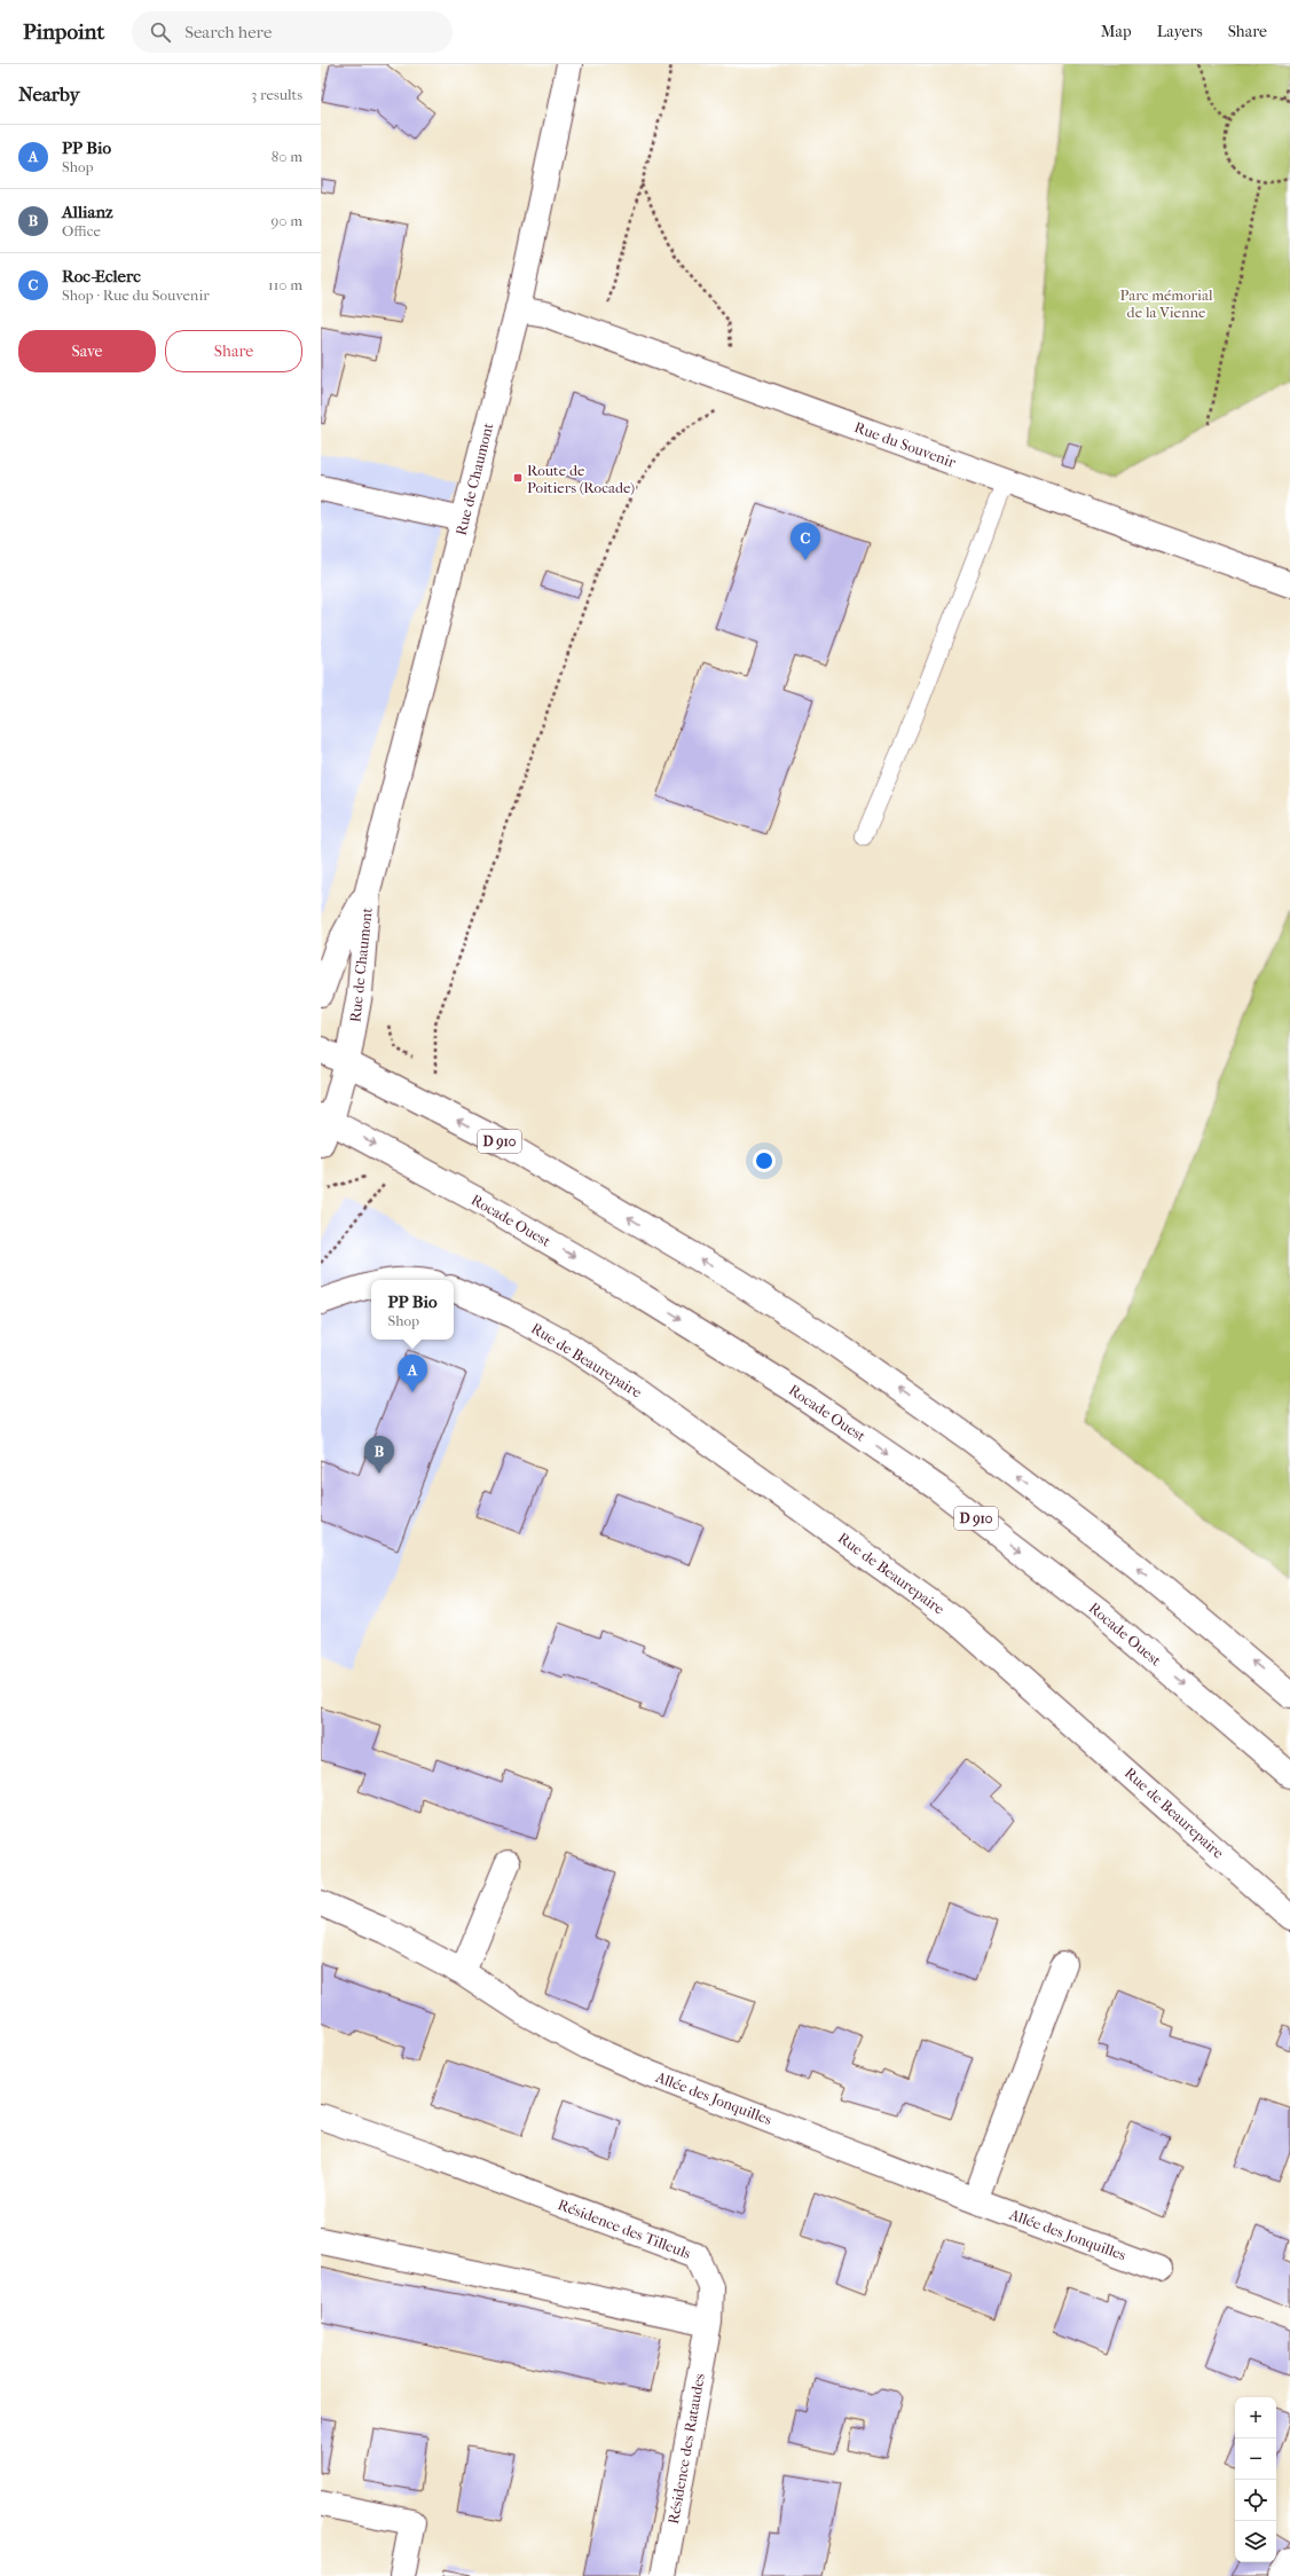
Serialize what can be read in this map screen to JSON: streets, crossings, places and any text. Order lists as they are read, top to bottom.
{
  "streets": {
    "street": [
      "Rue du Souvenir",
      "Rue de Chaumont",
      "D 910",
      "Rocade Ouest",
      "Rue de Beaurepaire",
      "Allée des Jonquilles",
      "Résidence des Tilleuls",
      "Résidence des Rataudes"
    ]
  },
  "crossings": [
    ["Rue du Souvenir", "Rue de Chaumont"],
    ["Rue de Chaumont", "D 910"],
    ["Rue de Chaumont", "Rocade Ouest"],
    ["Résidence des Tilleuls", "Résidence des Rataudes"]
  ],
  "parks": ["Parc mémorial de la Vienne"],
  "places": {
    "transit": ["Route de Poitiers (Rocade)"]
  },
  "page": {
    "header": "Pinpoint",
    "search": "Search here",
    "nav": ["Map", "Layers", "Share"],
    "heading": ["Nearby", "3 results"],
    "list": [
      {
        "mark": "A",
        "name": "PP Bio",
        "note": "Shop",
        "value": "80 m"
      },
      {
        "mark": "B",
        "name": "Allianz",
        "note": "Office",
        "value": "90 m"
      },
      {
        "mark": "C",
        "name": "Roc-Eclerc",
        "note": "Shop · Rue du Souvenir",
        "value": "110 m"
      }
    ],
    "buttons": ["Save", "Share"],
    "pins": ["C", "A", "B"],
    "popup": ["PP Bio", "Shop"],
    "map_buttons": ["+", "−"]
  }
}
